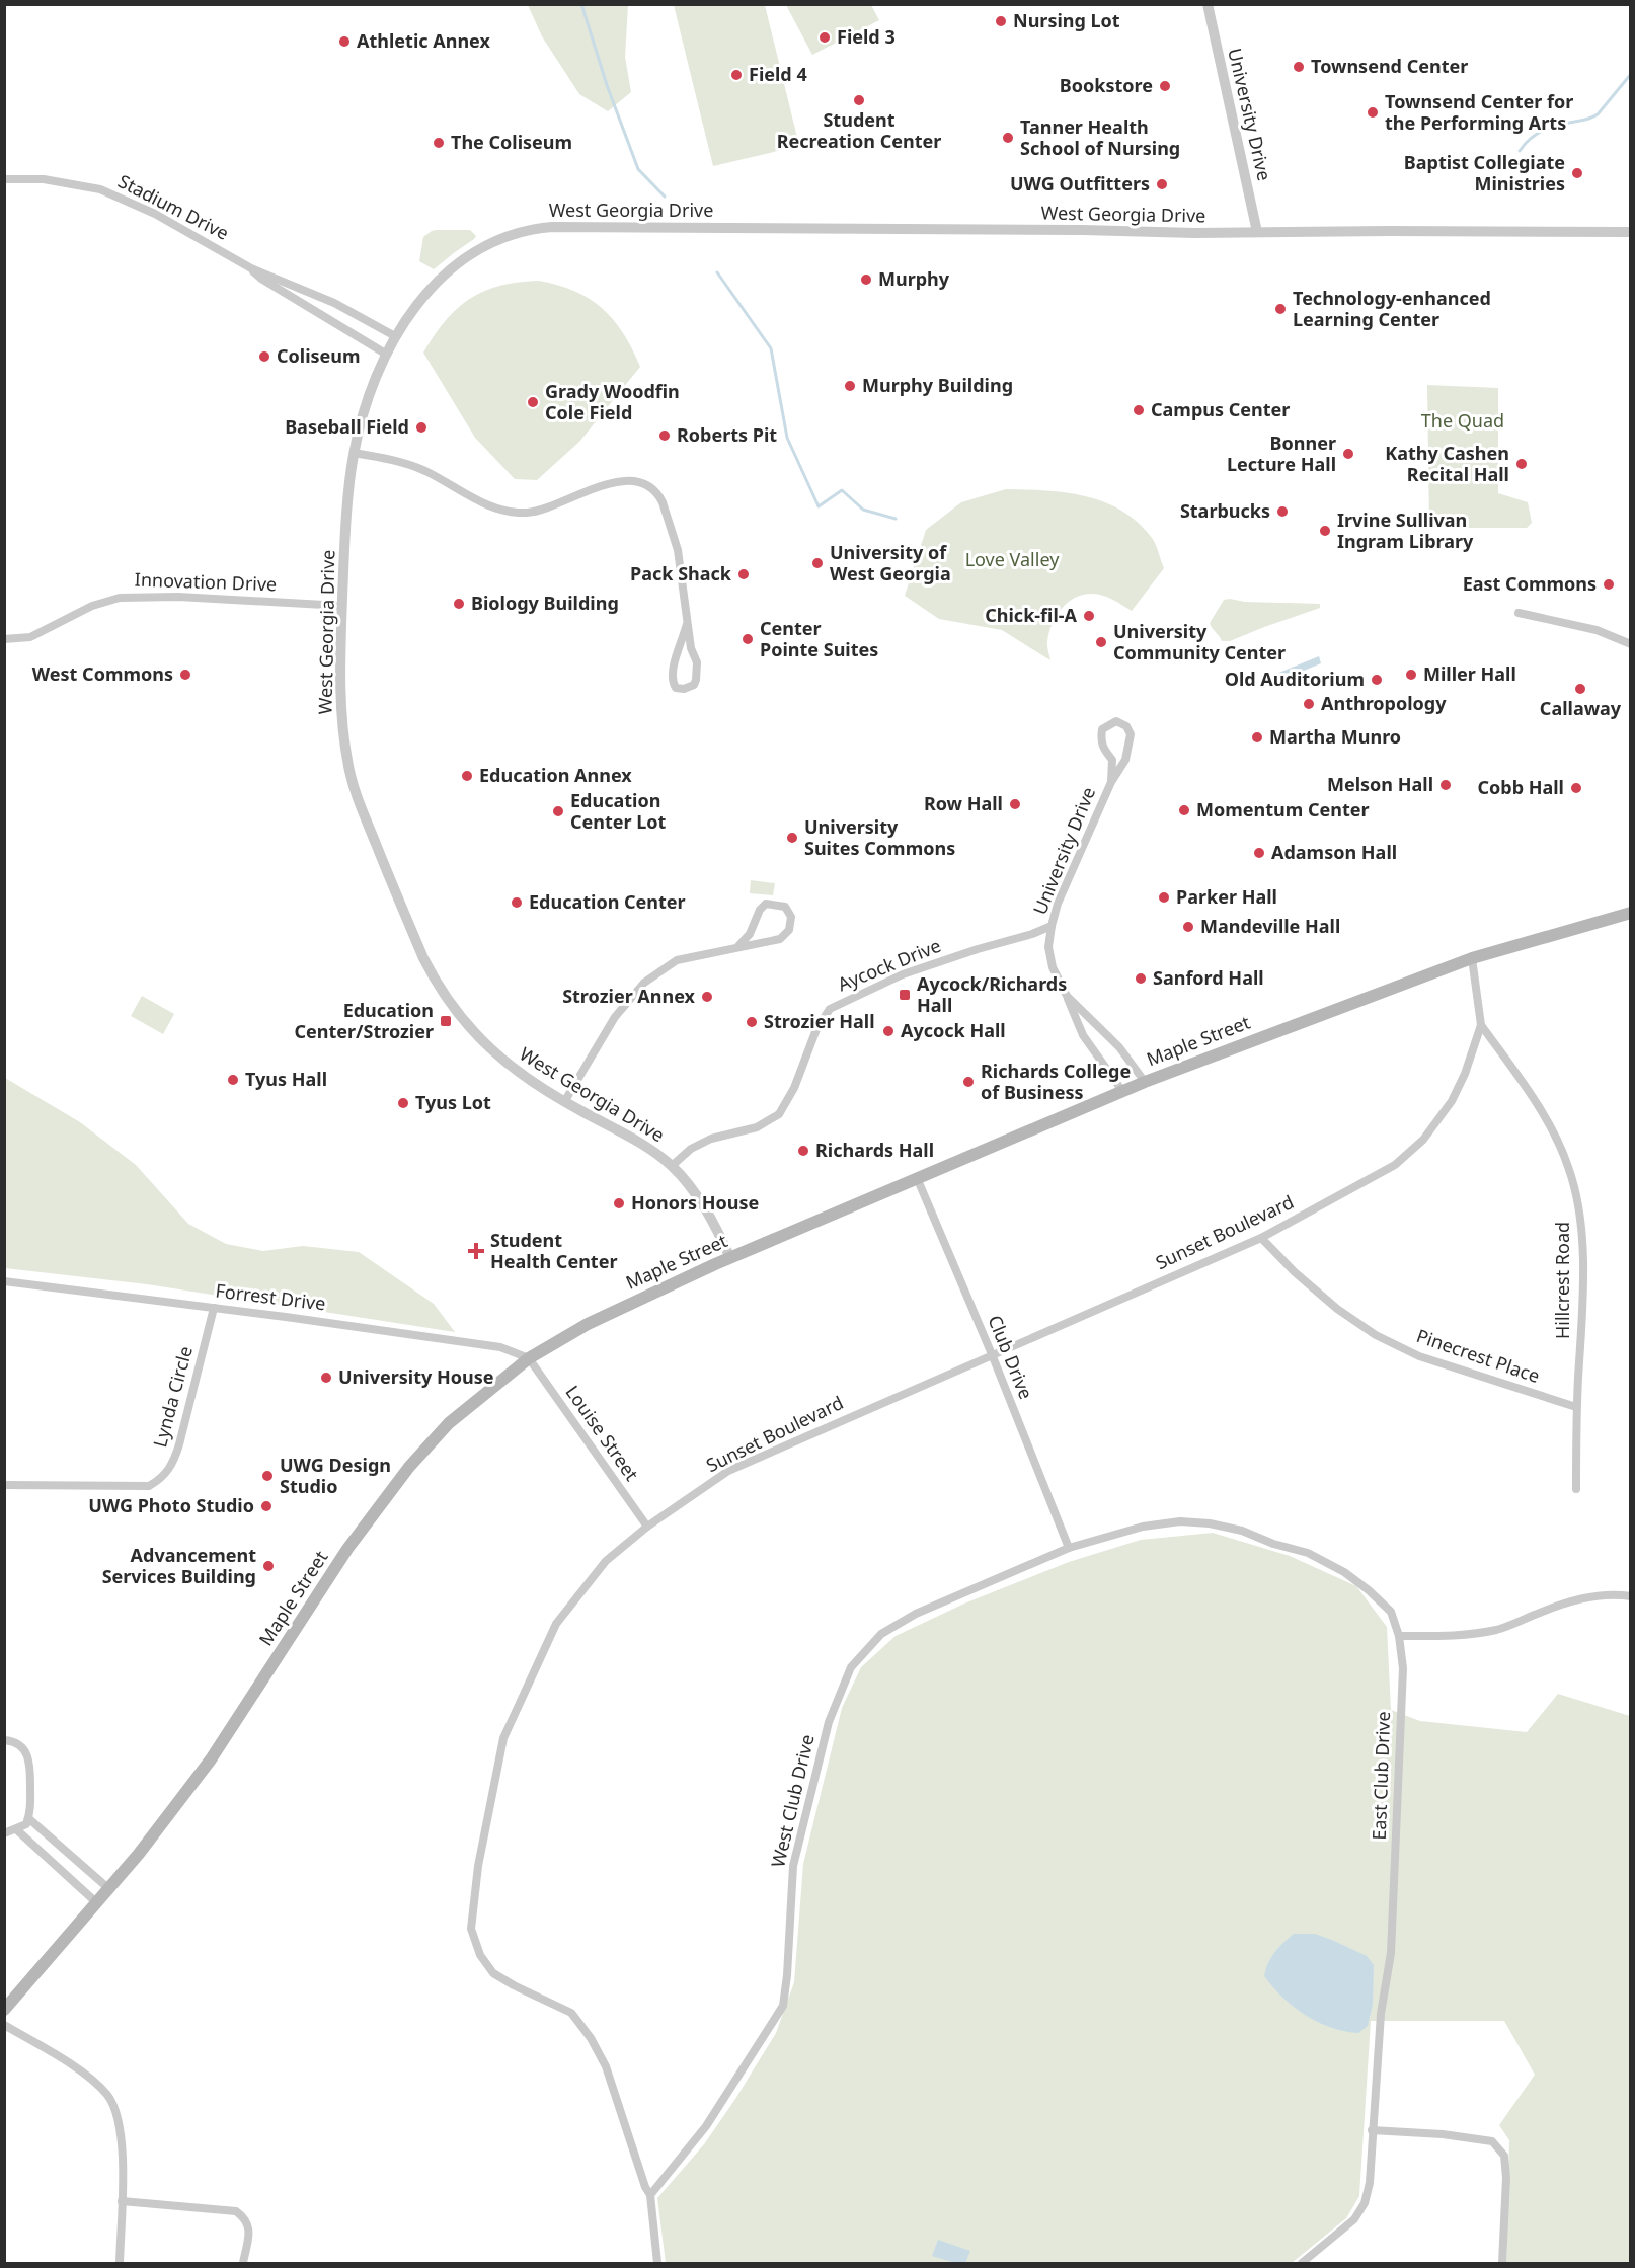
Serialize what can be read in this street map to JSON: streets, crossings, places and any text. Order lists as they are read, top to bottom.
{
  "streets": {
    "main road": ["Maple Street"],
    "street": [
      "University Drive",
      "Stadium Drive",
      "West Georgia Drive",
      "Innovation Drive",
      "Aycock Drive",
      "Sunset Boulevard",
      "Hillcrest Road",
      "Forrest Drive",
      "Pinecrest Place",
      "Club Drive",
      "Lynda Circle",
      "Louise Street",
      "East Club Drive",
      "West Club Drive"
    ]
  },
  "crossings": [
    ["University Drive", "West Georgia Drive"],
    ["University Drive", "Aycock Drive"],
    ["University Drive", "Maple Street"],
    ["Stadium Drive", "West Georgia Drive"],
    ["West Georgia Drive", "Innovation Drive"],
    ["West Georgia Drive", "Aycock Drive"],
    ["West Georgia Drive", "Maple Street"],
    ["Maple Street", "Sunset Boulevard"],
    ["Maple Street", "Forrest Drive"],
    ["Maple Street", "Club Drive"],
    ["Maple Street", "Louise Street"],
    ["Sunset Boulevard", "Hillcrest Road"],
    ["Sunset Boulevard", "Pinecrest Place"],
    ["Sunset Boulevard", "Club Drive"],
    ["Sunset Boulevard", "Louise Street"],
    ["Sunset Boulevard", "West Club Drive"],
    ["Hillcrest Road", "Pinecrest Place"],
    ["Forrest Drive", "Lynda Circle"],
    ["Forrest Drive", "Louise Street"],
    ["Club Drive", "East Club Drive"],
    ["Club Drive", "West Club Drive"],
    ["East Club Drive", "West Club Drive"]
  ],
  "parks": ["The Quad", "Love Valley"],
  "places": {
    "other": [
      "Nursing Lot",
      "Field 3",
      "Athletic Annex",
      "Townsend Center",
      "Field 4",
      "Bookstore",
      "Student Recreation Center",
      "Townsend Center for the Performing Arts",
      "Tanner Health School of Nursing",
      "The Coliseum",
      "Baptist Collegiate Ministries",
      "UWG Outfitters",
      "Murphy",
      "Technology-enhanced Learning Center",
      "Coliseum",
      "Murphy Building",
      "Grady Woodfin Cole Field",
      "Campus Center",
      "Baseball Field",
      "Roberts Pit",
      "Bonner Lecture Hall",
      "Kathy Cashen Recital Hall",
      "Starbucks",
      "Irvine Sullivan Ingram Library",
      "University of West Georgia",
      "Pack Shack",
      "East Commons",
      "Biology Building",
      "Chick-fil-A",
      "Center Pointe Suites",
      "University Community Center",
      "West Commons",
      "Miller Hall",
      "Old Auditorium",
      "Callaway",
      "Anthropology",
      "Martha Munro",
      "Education Annex",
      "Melson Hall",
      "Cobb Hall",
      "Row Hall",
      "Momentum Center",
      "Education Center Lot",
      "University Suites Commons",
      "Adamson Hall",
      "Parker Hall",
      "Education Center",
      "Mandeville Hall",
      "Sanford Hall",
      "Strozier Annex",
      "Strozier Hall",
      "Aycock Hall",
      "Tyus Hall",
      "Richards College of Business",
      "Tyus Lot",
      "Richards Hall",
      "Honors House",
      "University House",
      "UWG Design Studio",
      "UWG Photo Studio",
      "Advancement Services Building"
    ],
    "transit": ["Aycock/Richards Hall", "Education Center/Strozier"],
    "health": ["Student Health Center"]
  }
}
